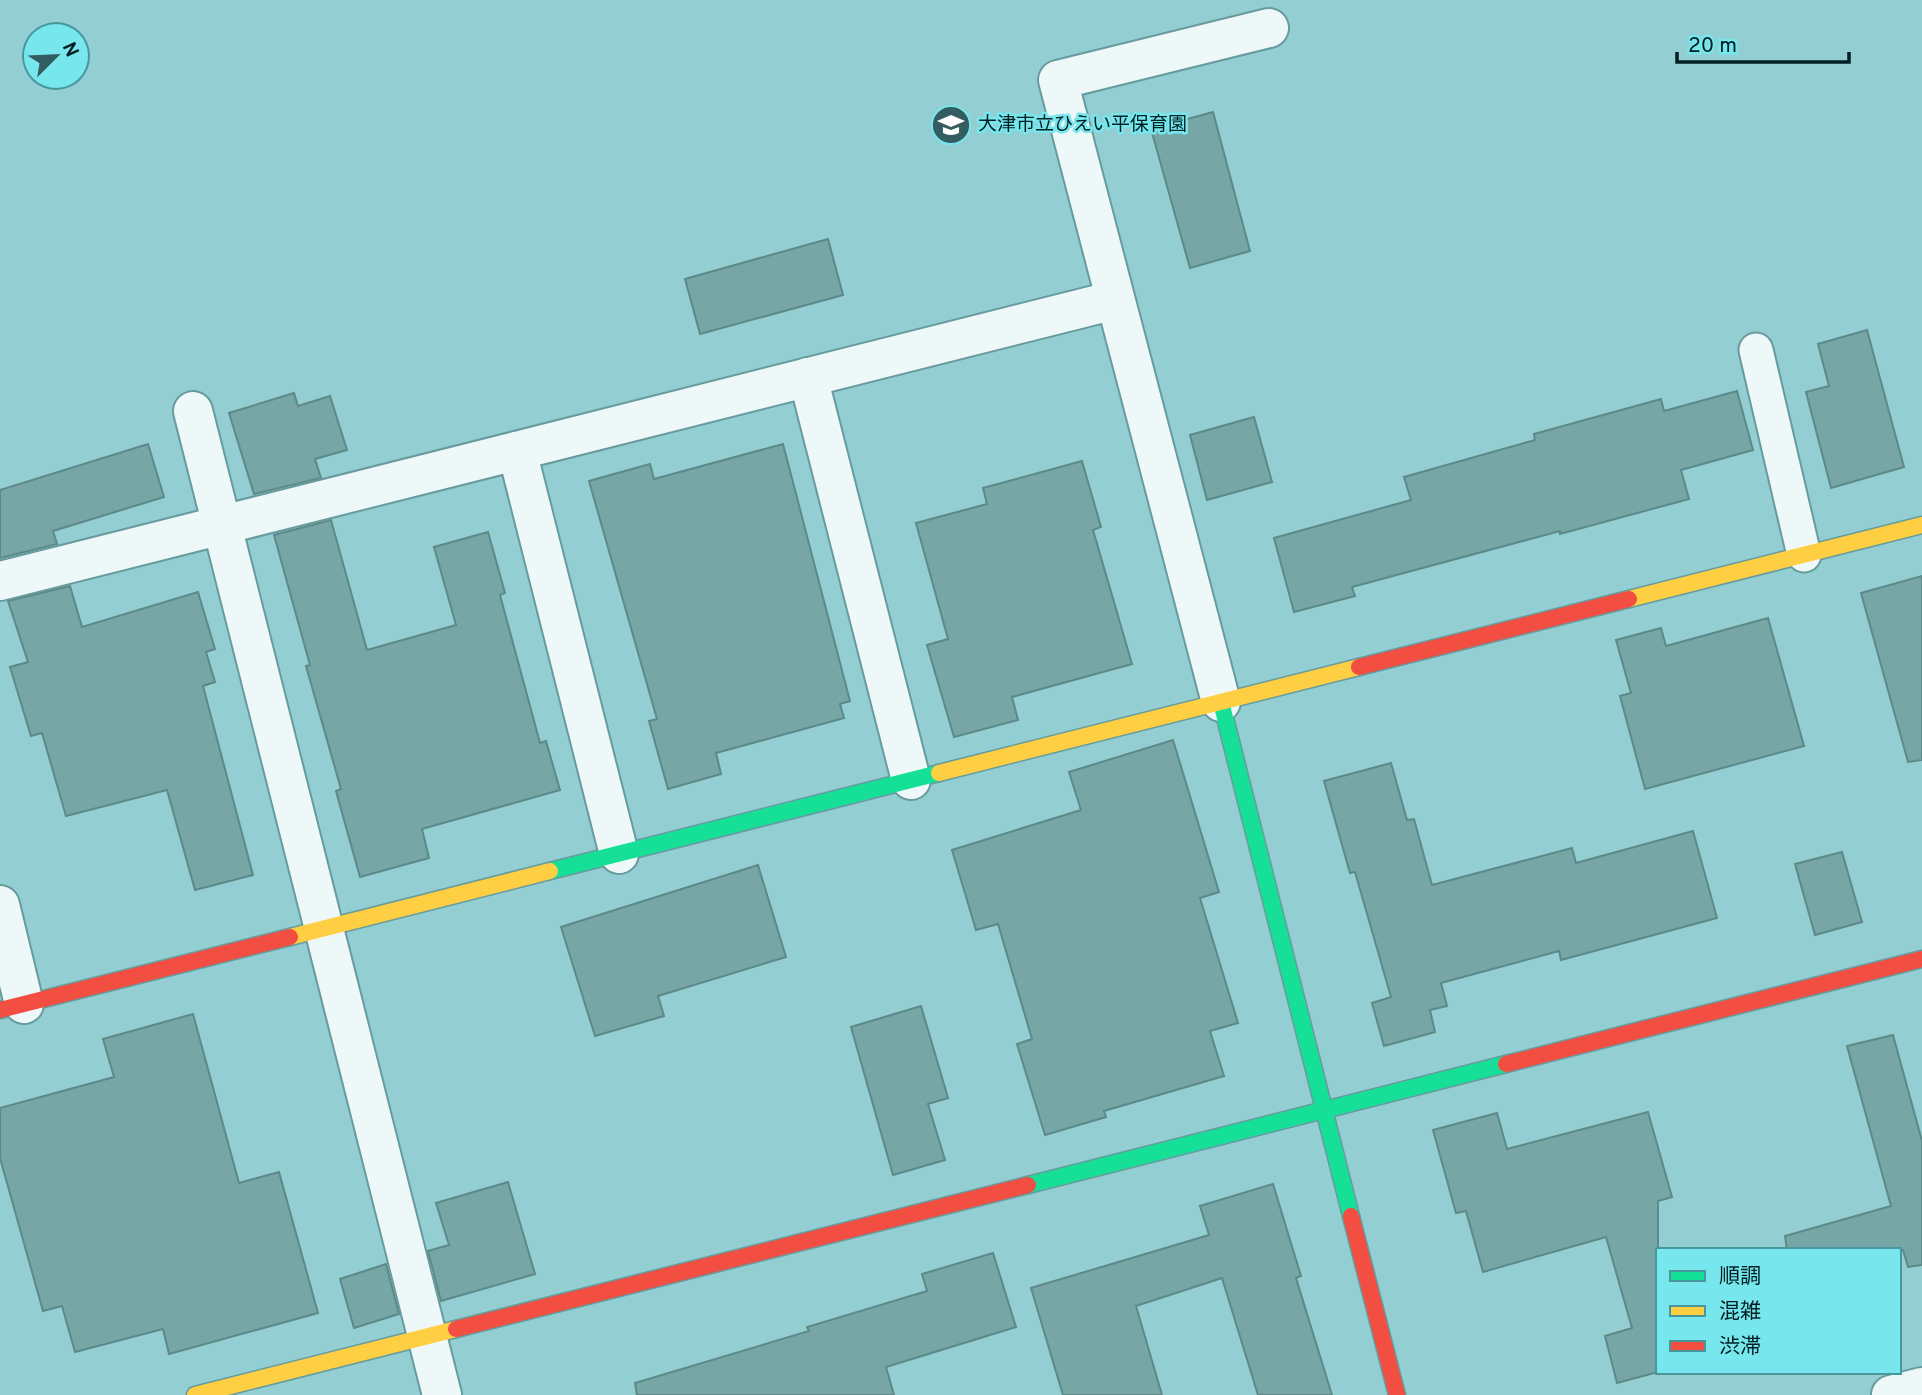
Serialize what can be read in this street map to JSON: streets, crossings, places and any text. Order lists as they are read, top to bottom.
{
  "places": {
    "school or university": ["大津市立ひえい平保育園"]
  },
  "legend": ["順調", "混雑", "渋滞"],
  "scale_bar": "20 m",
  "north": "top right"
}
